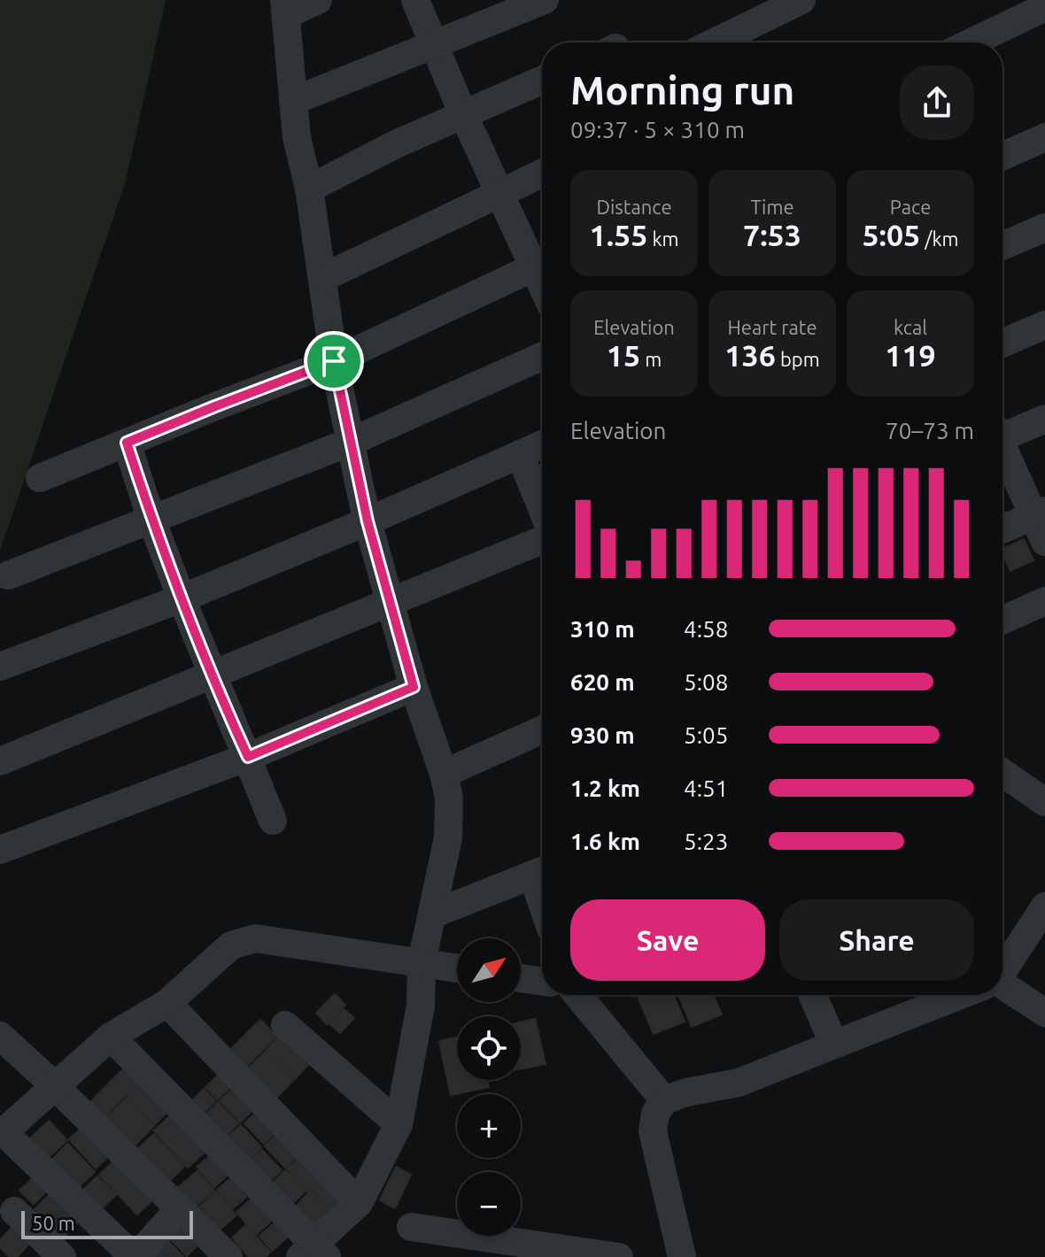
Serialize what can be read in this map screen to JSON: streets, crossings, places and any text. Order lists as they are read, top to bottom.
{
  "scale_bar": "50 m",
  "north": "top right",
  "page": {
    "heading": ["Morning run", "09:37 · 5 × 310 m"],
    "stats": [
      ["Distance", "1.55 km"],
      ["Time", "7:53"],
      ["Pace", "5:05 /km"],
      ["Elevation", "15 m"],
      ["Heart rate", "136 bpm"],
      ["kcal", "119"]
    ],
    "chart": ["Elevation", "70–73 m"],
    "list": [
      {
        "name": "310 m",
        "note": "4:58"
      },
      {
        "name": "620 m",
        "note": "5:08"
      },
      {
        "name": "930 m",
        "note": "5:05"
      },
      {
        "name": "1.2 km",
        "note": "4:51"
      },
      {
        "name": "1.6 km",
        "note": "5:23"
      }
    ],
    "buttons": ["Save", "Share"],
    "map_buttons": ["+", "−"],
    "scale": "50 m"
  }
}
